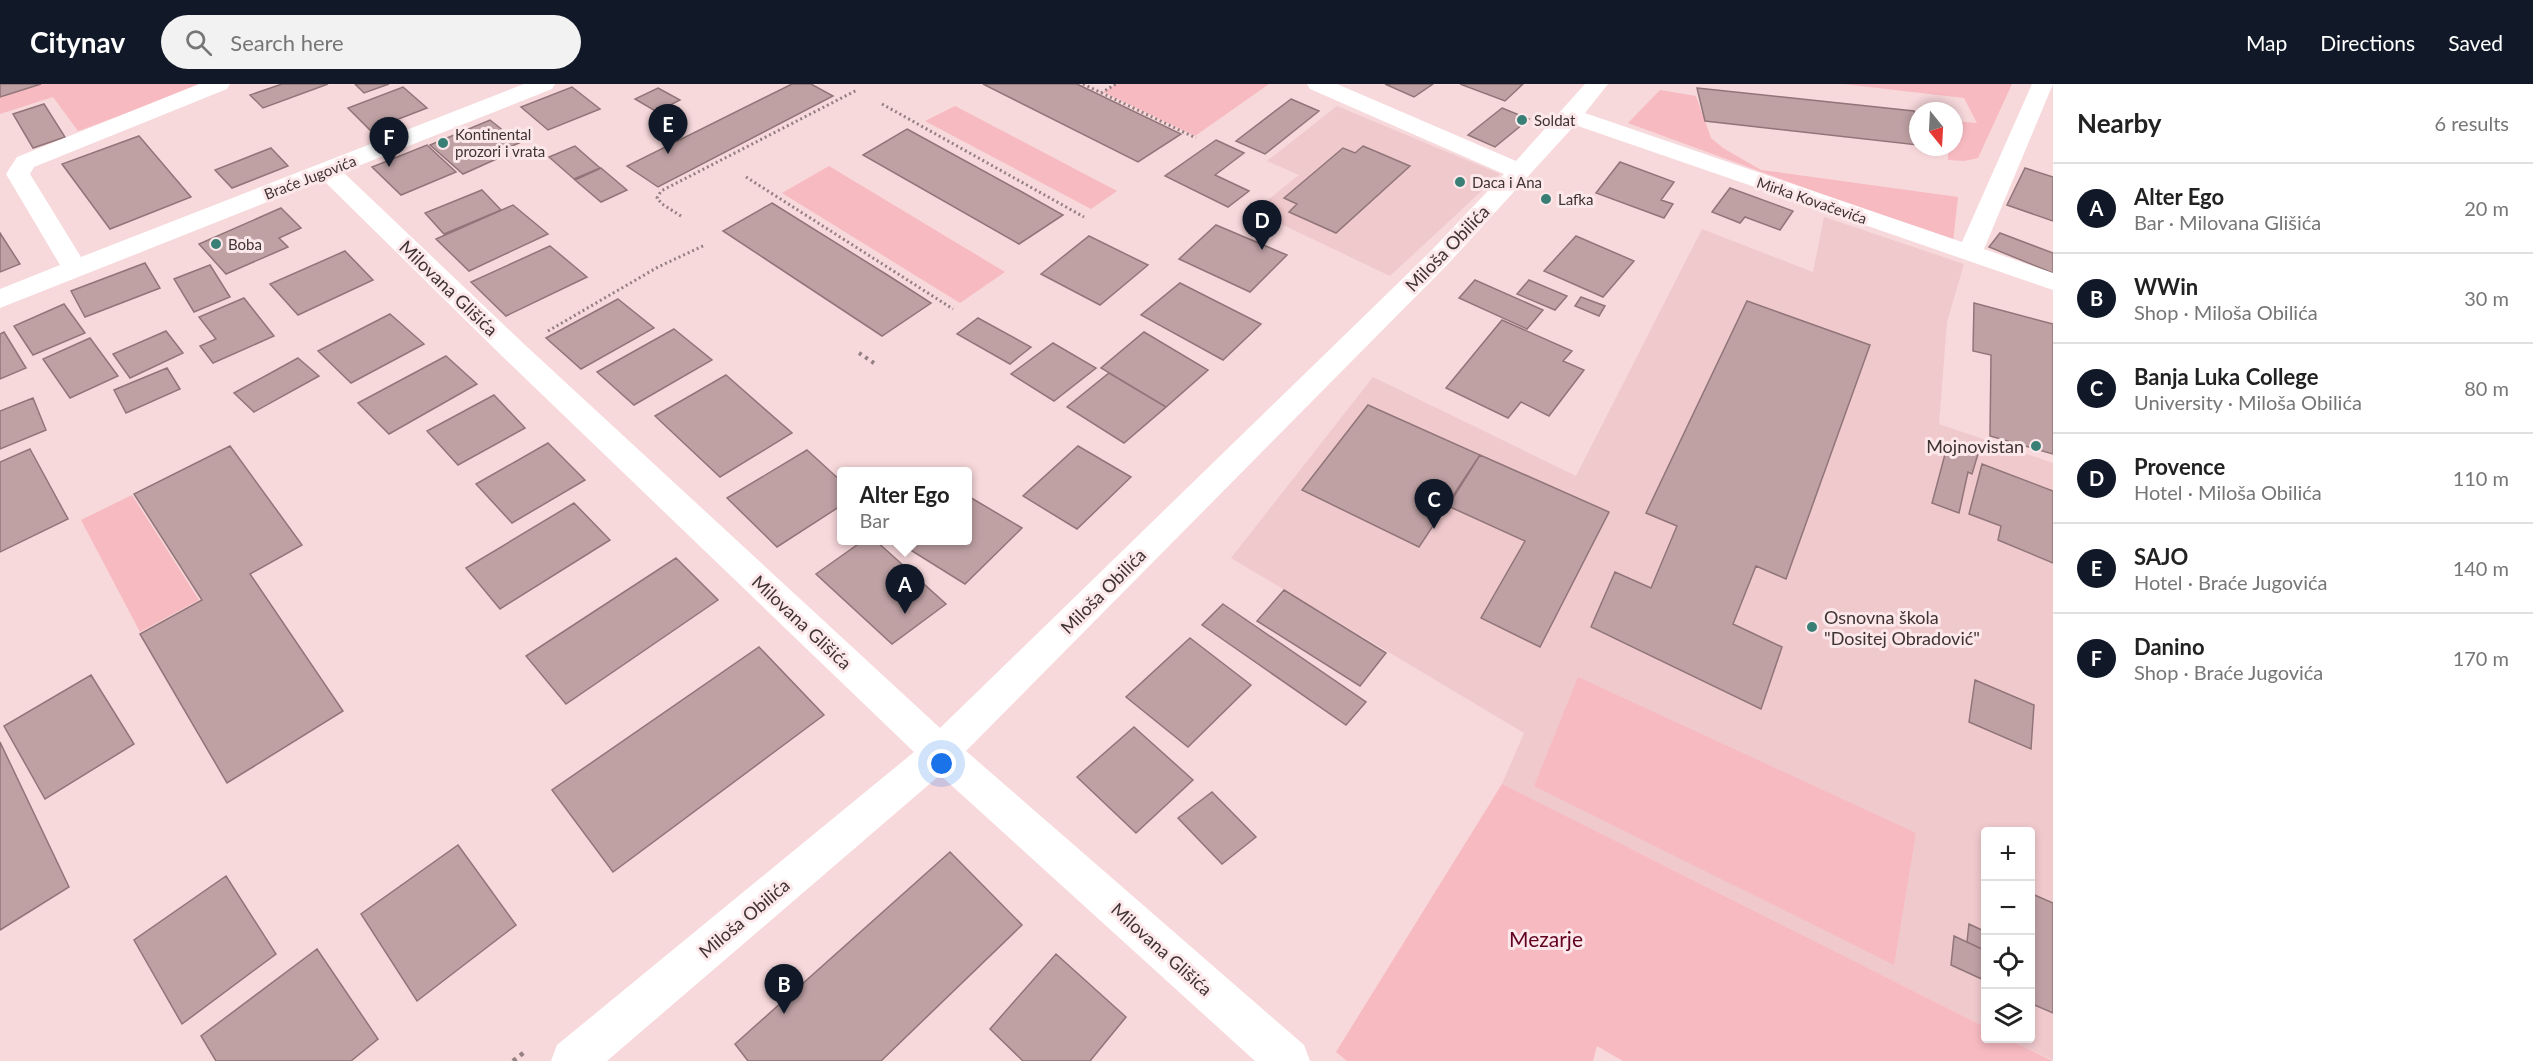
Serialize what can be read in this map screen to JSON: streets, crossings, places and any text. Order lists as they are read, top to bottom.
{
  "streets": {
    "street": [
      "Braće Jugovića",
      "Mirka Kovačevića",
      "Miloša Obilića",
      "Milovana Glišića"
    ]
  },
  "crossings": [
    ["Braće Jugovića", "Milovana Glišića"],
    ["Mirka Kovačevića", "Miloša Obilića"],
    ["Miloša Obilića", "Milovana Glišića"]
  ],
  "parks": ["Mezarje"],
  "places": [
    "Soldat",
    "Kontinental prozori i vrata",
    "Daca i Ana",
    "Lafka",
    "Boba",
    "Mojnovistan",
    "Osnovna škola \"Dositej Obradović\""
  ],
  "north": "bottom",
  "page": {
    "header": "Citynav",
    "search": "Search here",
    "nav": ["Map", "Directions", "Saved"],
    "heading": ["Nearby", "6 results"],
    "pins": [
      "E",
      "F",
      "D",
      "C",
      "A",
      "B"
    ],
    "list": [
      {
        "mark": "A",
        "name": "Alter Ego",
        "note": "Bar · Milovana Glišića",
        "value": "20 m"
      },
      {
        "mark": "B",
        "name": "WWin",
        "note": "Shop · Miloša Obilića",
        "value": "30 m"
      },
      {
        "mark": "C",
        "name": "Banja Luka College",
        "note": "University · Miloša Obilića",
        "value": "80 m"
      },
      {
        "mark": "D",
        "name": "Provence",
        "note": "Hotel · Miloša Obilića",
        "value": "110 m"
      },
      {
        "mark": "E",
        "name": "SAJO",
        "note": "Hotel · Braće Jugovića",
        "value": "140 m"
      },
      {
        "mark": "F",
        "name": "Danino",
        "note": "Shop · Braće Jugovića",
        "value": "170 m"
      }
    ],
    "popup": ["Alter Ego", "Bar"],
    "map_buttons": ["+", "−"]
  }
}
